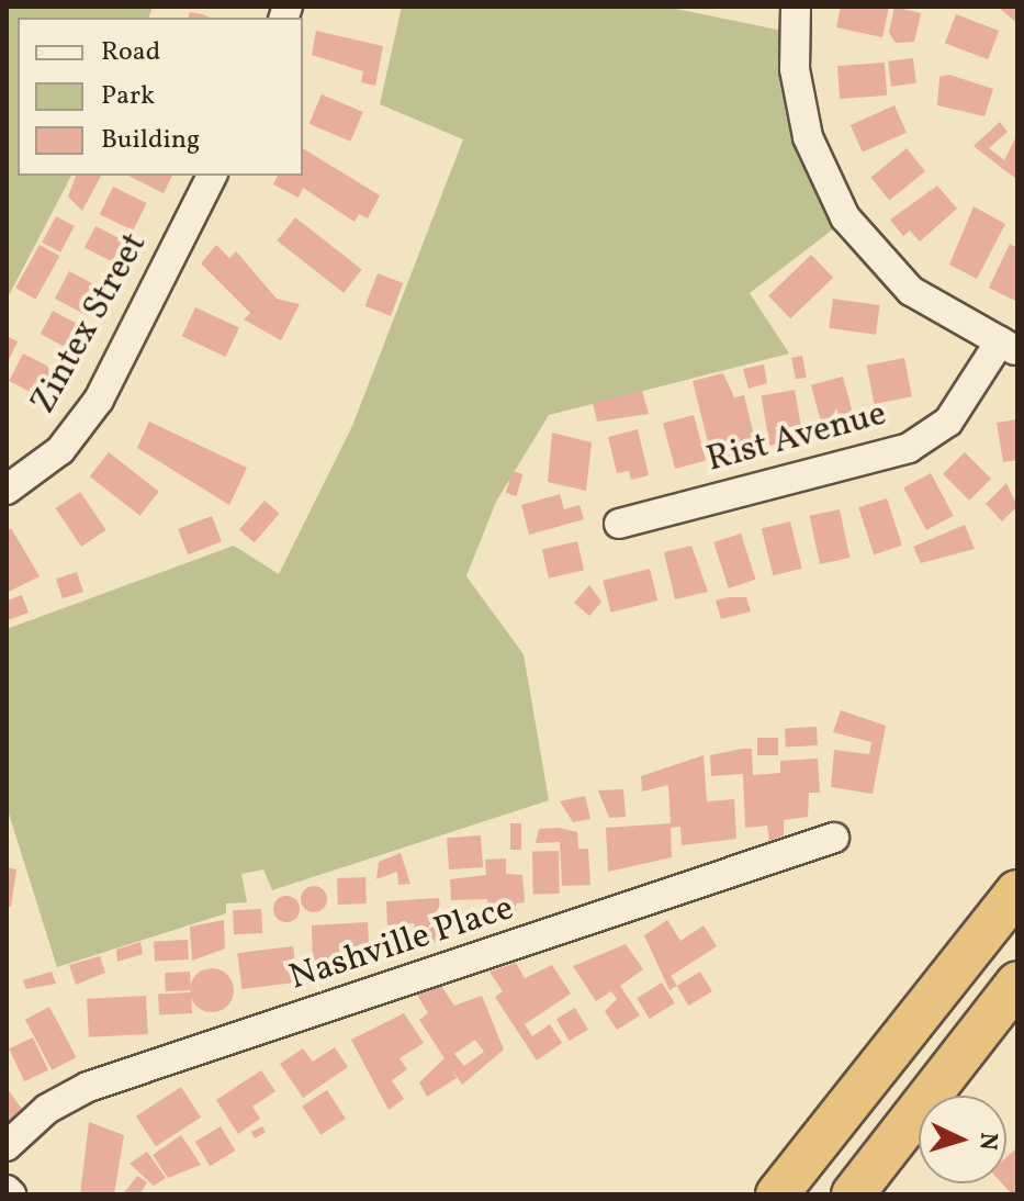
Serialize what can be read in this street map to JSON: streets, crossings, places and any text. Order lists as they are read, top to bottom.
{
  "streets": {
    "street": ["Zintex Street", "Rist Avenue", "Nashville Place"]
  },
  "legend": ["Road", "Park", "Building"],
  "north": "right"
}
